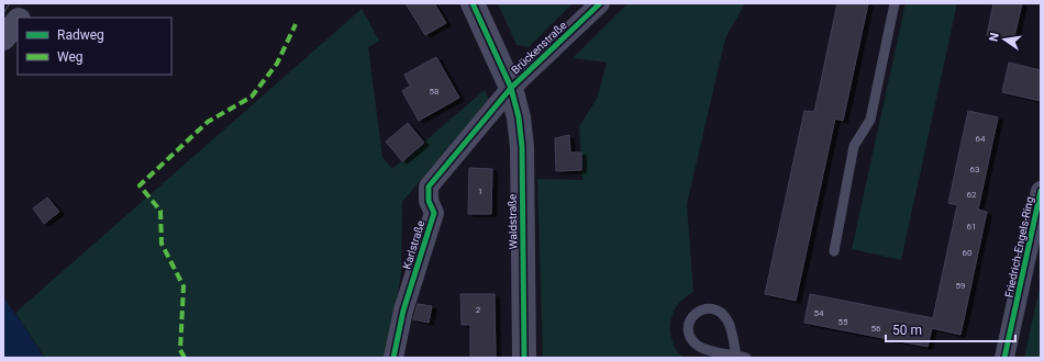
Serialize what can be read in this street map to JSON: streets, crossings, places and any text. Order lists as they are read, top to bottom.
{
  "streets": {
    "street": [
      "Brückenstraße",
      "Waldstraße",
      "Karlstraße",
      "Friedrich-Engels-Ring"
    ]
  },
  "crossings": [
    ["Brückenstraße", "Waldstraße"],
    ["Brückenstraße", "Karlstraße"],
    ["Waldstraße", "Karlstraße"]
  ],
  "house_numbers": [
    "58",
    "64",
    "63",
    "1",
    "62",
    "61",
    "60",
    "59",
    "2",
    "54",
    "55",
    "56"
  ],
  "legend": ["Radweg", "Weg"],
  "scale_bar": "50 m",
  "north": "left"
}
